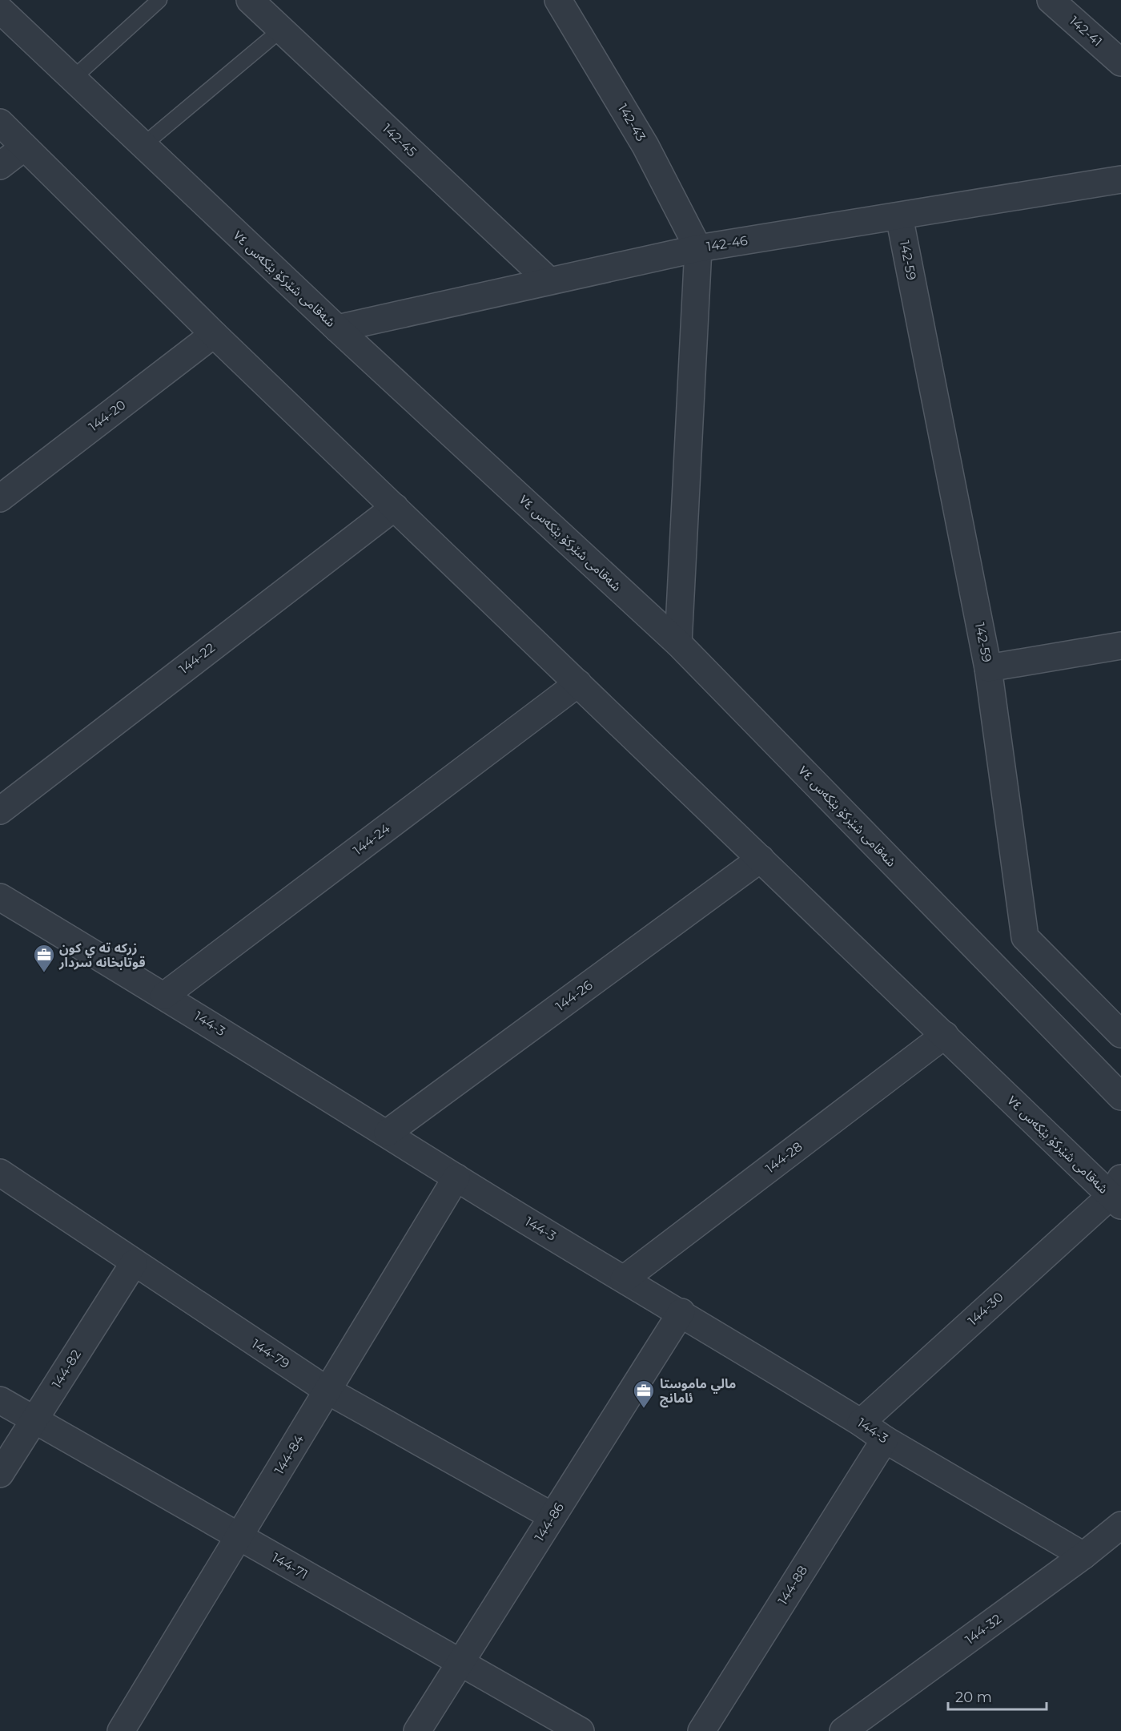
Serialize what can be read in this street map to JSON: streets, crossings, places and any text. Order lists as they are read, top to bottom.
{
  "streets": {
    "street": [
      "142-41",
      "142-43",
      "142-45",
      "142-46",
      "142-59",
      "شەقامی شێرکۆ بێکەس ٧٤",
      "144-20",
      "144-22",
      "144-24",
      "144-26",
      "144-3",
      "144-28",
      "144-30",
      "144-79",
      "144-82",
      "144-84",
      "144-86",
      "144-71",
      "144-88",
      "144-32"
    ]
  },
  "crossings": [
    ["142-43", "142-46"],
    ["142-45", "142-46"],
    ["142-46", "142-59"],
    ["142-46", "شەقامی شێرکۆ بێکەس ٧٤"],
    ["شەقامی شێرکۆ بێکەس ٧٤", "144-20"],
    ["شەقامی شێرکۆ بێکەس ٧٤", "144-22"],
    ["شەقامی شێرکۆ بێکەس ٧٤", "144-24"],
    ["شەقامی شێرکۆ بێکەس ٧٤", "144-26"],
    ["شەقامی شێرکۆ بێکەس ٧٤", "144-28"],
    ["شەقامی شێرکۆ بێکەس ٧٤", "144-30"],
    ["144-24", "144-3"],
    ["144-26", "144-3"],
    ["144-3", "144-28"],
    ["144-3", "144-30"],
    ["144-3", "144-84"],
    ["144-3", "144-86"],
    ["144-3", "144-88"],
    ["144-3", "144-32"],
    ["144-79", "144-82"],
    ["144-79", "144-84"],
    ["144-79", "144-86"],
    ["144-82", "144-71"],
    ["144-84", "144-71"],
    ["144-86", "144-71"]
  ],
  "places": {
    "office": ["زركه ته ي كون قوتابخانه سردار", "مالي ماموستا ئامانج"]
  },
  "scale_bar": "20 m"
}
